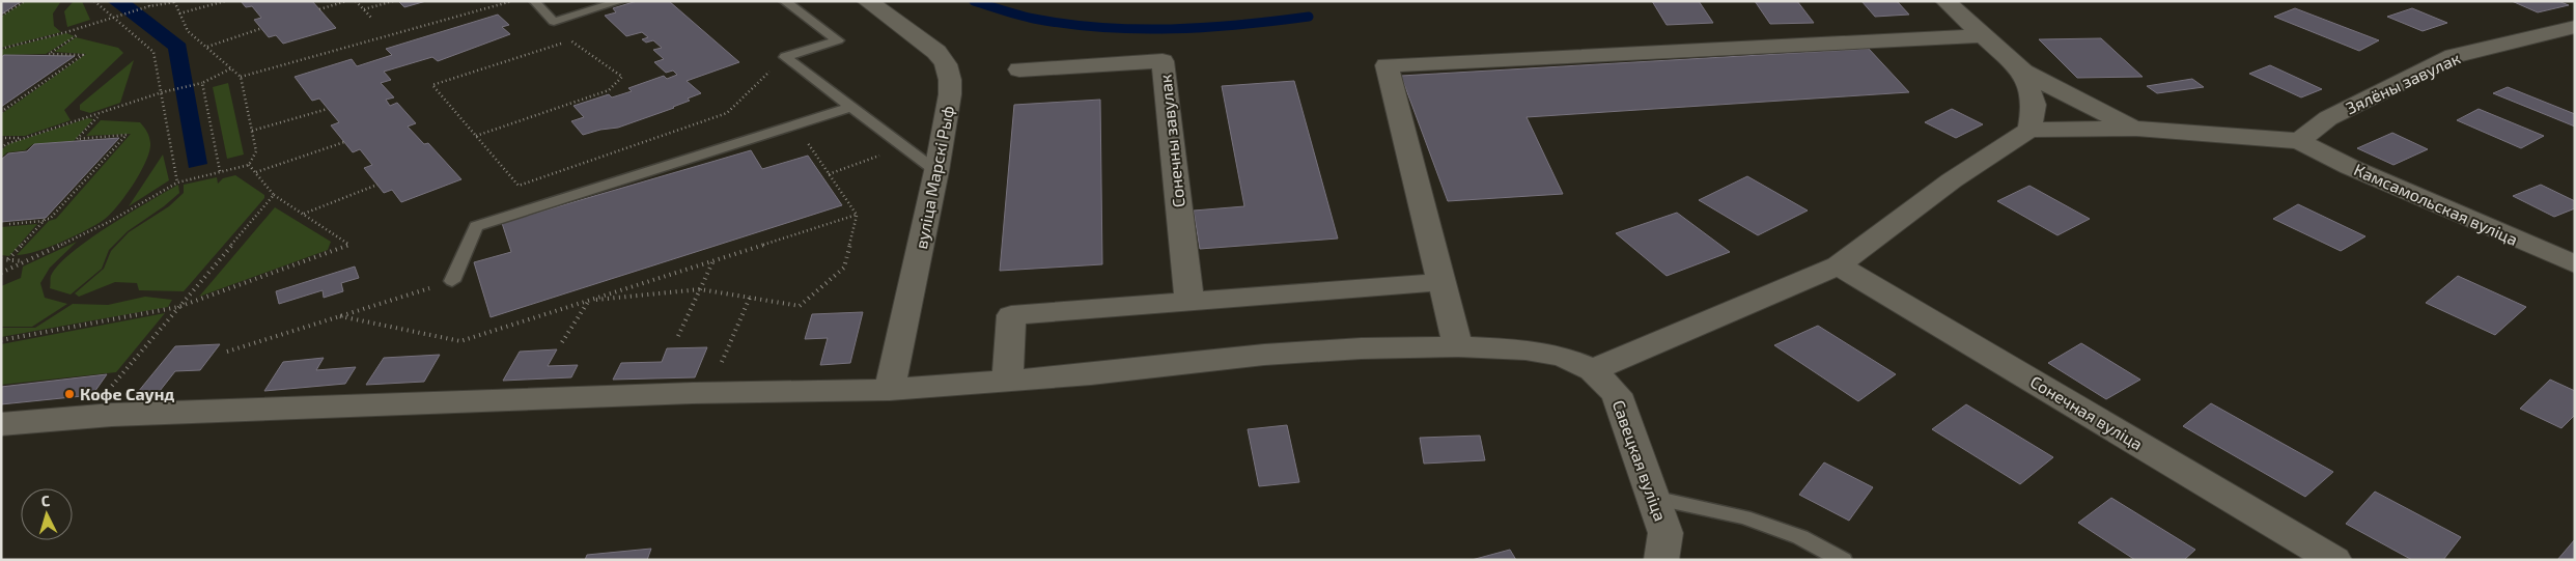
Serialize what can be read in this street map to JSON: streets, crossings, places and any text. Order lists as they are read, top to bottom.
{
  "streets": {
    "street": [
      "Зялёны завулак",
      "Сонечны завулак",
      "вуліца Марскі Рыф",
      "Камсамольская вуліца",
      "Сонечная вуліца",
      "Савецкая вуліца"
    ]
  },
  "crossings": [
    ["Зялёны завулак", "Камсамольская вуліца"]
  ],
  "places": ["Кофе Саунд"],
  "north": "top"
}
